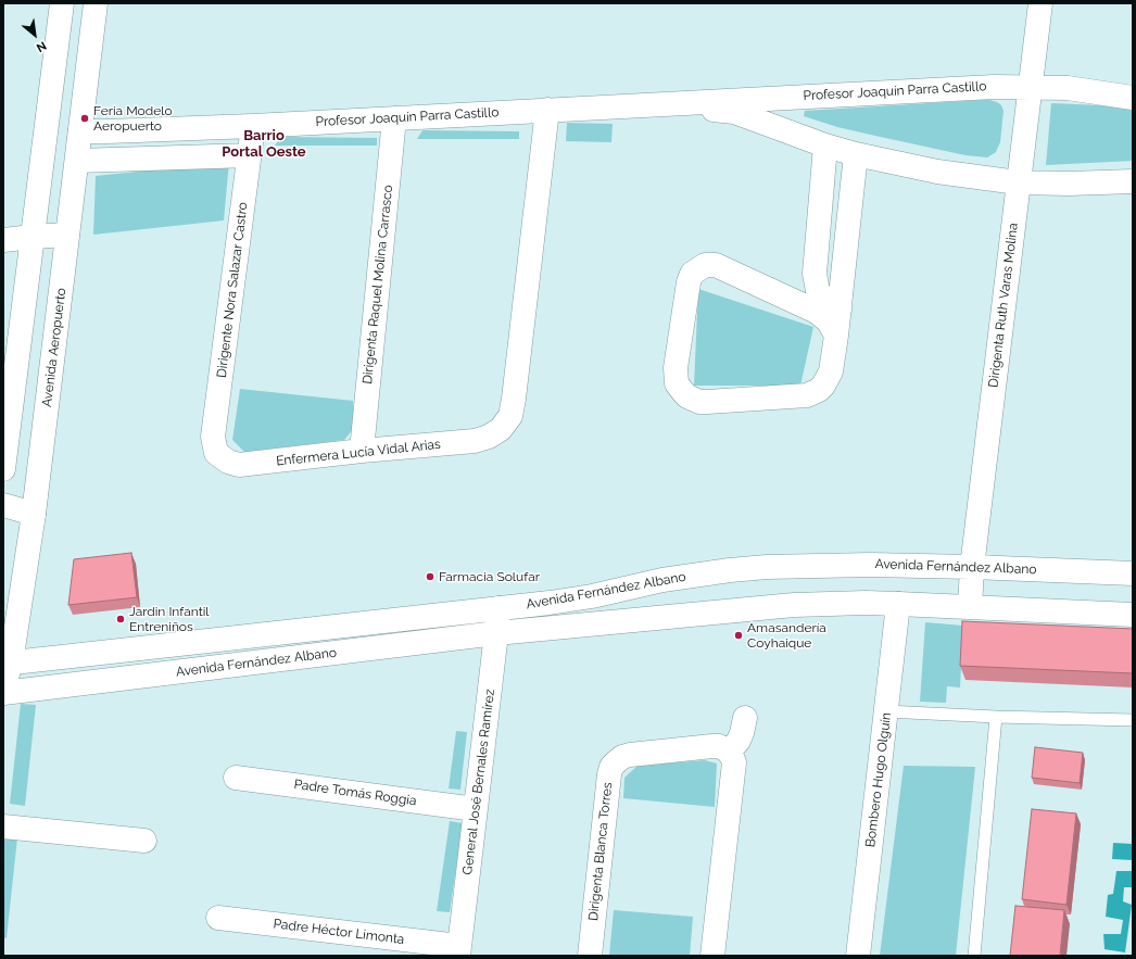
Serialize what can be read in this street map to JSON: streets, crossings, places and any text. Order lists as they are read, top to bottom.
{
  "streets": {
    "street": [
      "Profesor Joaquín Parra Castillo",
      "Dirigenta Raquel Molina Carrasco",
      "Dirigente Nora Salazar Castro",
      "Dirigenta Ruth Varas Molina",
      "Avenida Aeropuerto",
      "Enfermera Lucía Vidal Arias",
      "Avenida Fernández Albano",
      "Bombero Hugo Olguín",
      "General José Bernales Ramírez",
      "Padre Tomás Roggia",
      "Dirigenta Blanca Torres",
      "Padre Héctor Limonta"
    ]
  },
  "crossings": [
    ["Profesor Joaquín Parra Castillo", "Dirigenta Raquel Molina Carrasco"],
    ["Profesor Joaquín Parra Castillo", "Dirigente Nora Salazar Castro"],
    ["Profesor Joaquín Parra Castillo", "Dirigenta Ruth Varas Molina"],
    ["Profesor Joaquín Parra Castillo", "Avenida Aeropuerto"],
    ["Profesor Joaquín Parra Castillo", "Enfermera Lucía Vidal Arias"],
    ["Dirigenta Raquel Molina Carrasco", "Enfermera Lucía Vidal Arias"],
    ["Dirigente Nora Salazar Castro", "Enfermera Lucía Vidal Arias"],
    ["Dirigenta Ruth Varas Molina", "Avenida Fernández Albano"],
    ["Avenida Aeropuerto", "Avenida Fernández Albano"],
    ["Avenida Fernández Albano", "Bombero Hugo Olguín"],
    ["Avenida Fernández Albano", "General José Bernales Ramírez"],
    ["General José Bernales Ramírez", "Padre Tomás Roggia"],
    ["General José Bernales Ramírez", "Padre Héctor Limonta"]
  ],
  "districts": ["Barrio Portal Oeste"],
  "places": [
    "Feria Modelo Aeropuerto",
    "Farmacia Solufar",
    "Jardin Infantil Entreniños",
    "Amasandería Coyhaique"
  ],
  "north": "bottom right"
}
